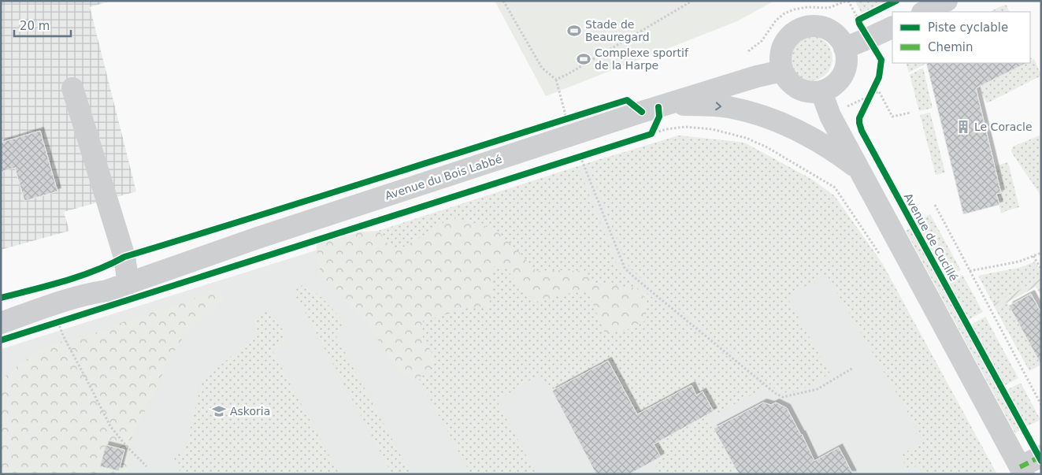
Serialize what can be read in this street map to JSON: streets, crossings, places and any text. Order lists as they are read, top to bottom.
{
  "streets": {
    "street": ["Avenue du Bois Labbé"],
    "cycle path": ["Avenue de Cucillé"]
  },
  "places": {
    "sports": ["Stade de Beauregard", "Complexe sportif de la Harpe"],
    "building": ["Le Coracle"],
    "school or university": ["Askoria"]
  },
  "legend": ["Piste cyclable", "Chemin"],
  "scale_bar": "20 m"
}
